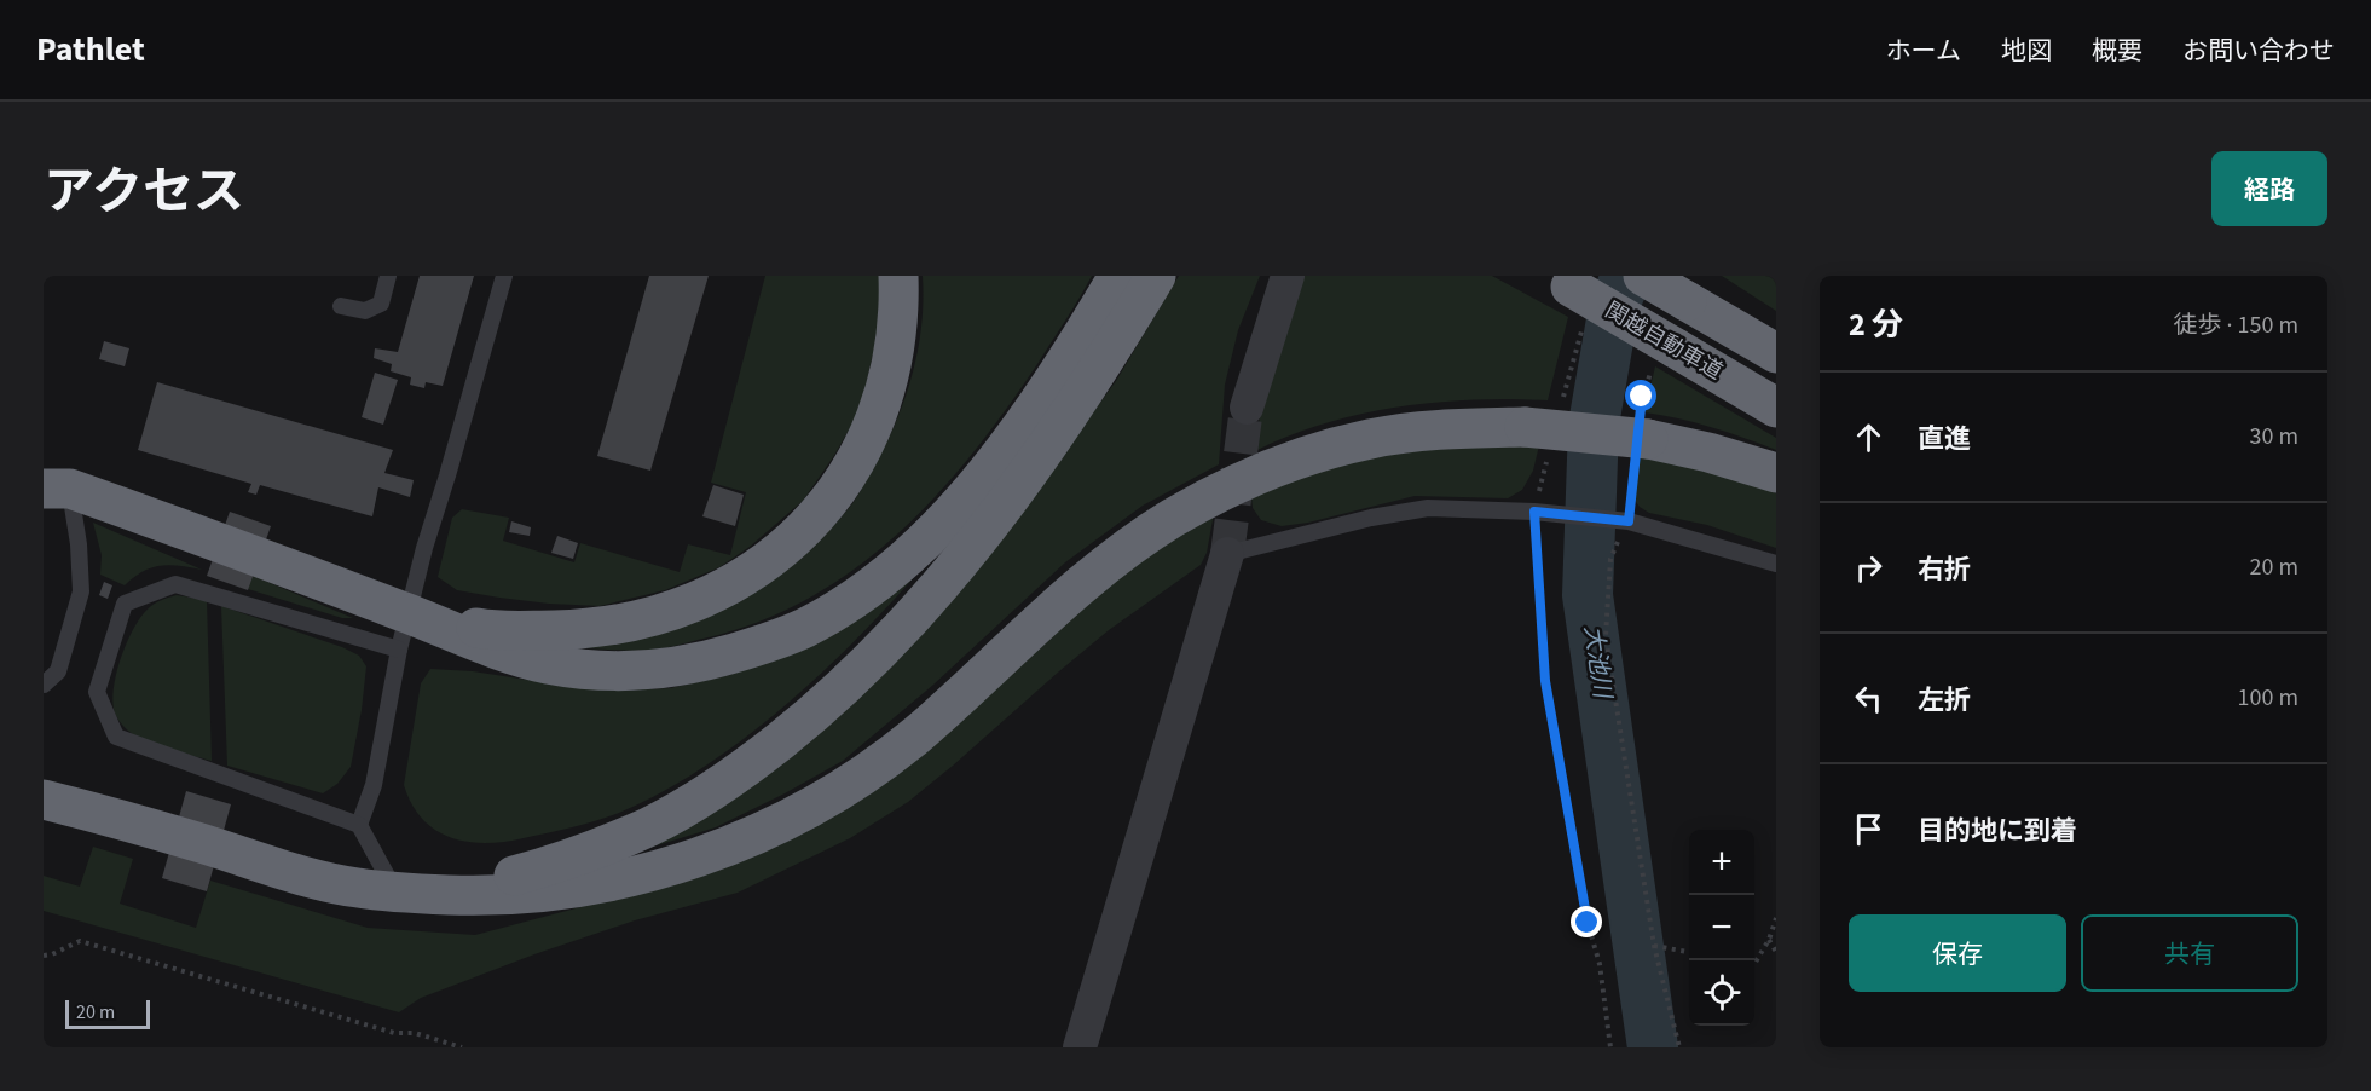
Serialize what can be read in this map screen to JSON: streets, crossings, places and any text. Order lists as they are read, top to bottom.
{
  "streets": {
    "highway": ["関越自動車道"]
  },
  "water": ["大池川"],
  "scale_bar": "20 m",
  "page": {
    "header": "Pathlet",
    "nav": [
      "ホーム",
      "地図",
      "概要",
      "お問い合わせ"
    ],
    "title": "アクセス",
    "buttons": [
      "経路",
      ["保存", "共有"]
    ],
    "heading": ["2 分", "徒歩 · 150 m"],
    "list": [
      ["直進", "30 m"],
      ["右折", "20 m"],
      ["左折", "100 m"],
      "目的地に到着"
    ],
    "map_buttons": ["+", "−"],
    "scale": "20 m"
  }
}
